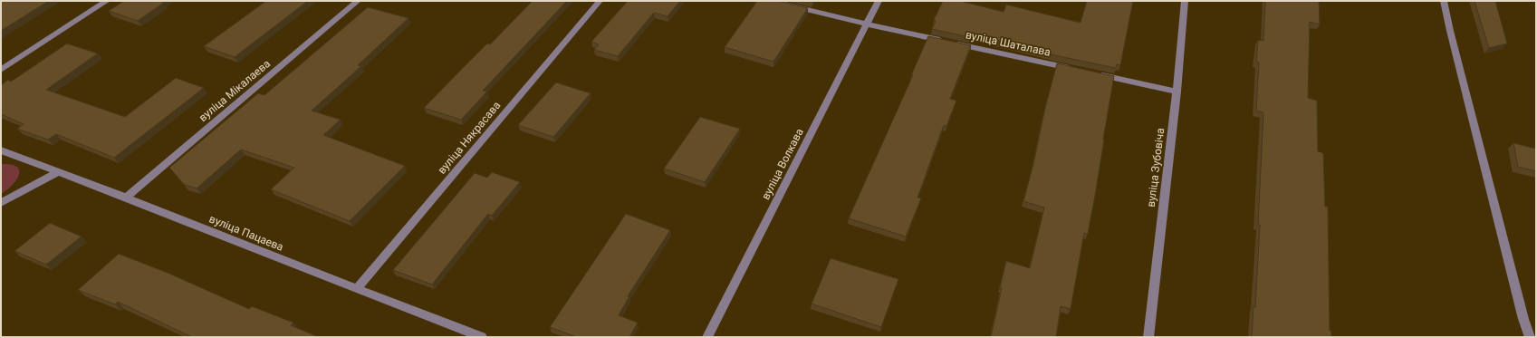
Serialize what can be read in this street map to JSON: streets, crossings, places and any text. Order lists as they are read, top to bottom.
{
  "streets": {
    "street": [
      "вуліца Шаталава",
      "вуліца Мікалаева",
      "вуліца Някрасава",
      "вуліца Волкава",
      "вуліца Зубовіча",
      "вуліца Пацаева"
    ]
  },
  "crossings": [
    ["вуліца Шаталава", "вуліца Волкава"],
    ["вуліца Мікалаева", "вуліца Пацаева"],
    ["вуліца Някрасава", "вуліца Пацаева"]
  ]
}
